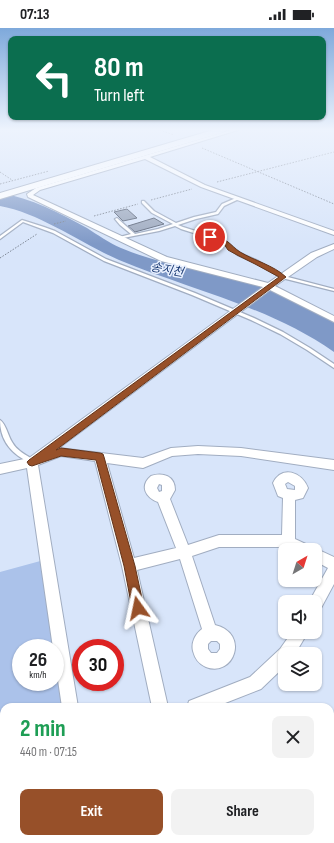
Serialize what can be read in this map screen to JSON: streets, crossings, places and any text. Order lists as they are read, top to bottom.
{
  "water": ["송지천"],
  "north": "top right",
  "page": {
    "status": "07:13",
    "turn": ["80 m", "Turn left"],
    "speed": "26 km/h",
    "limit": "30",
    "heading": ["2 min", "440 m · 07:15"],
    "buttons": ["Exit", "Share"]
  }
}
